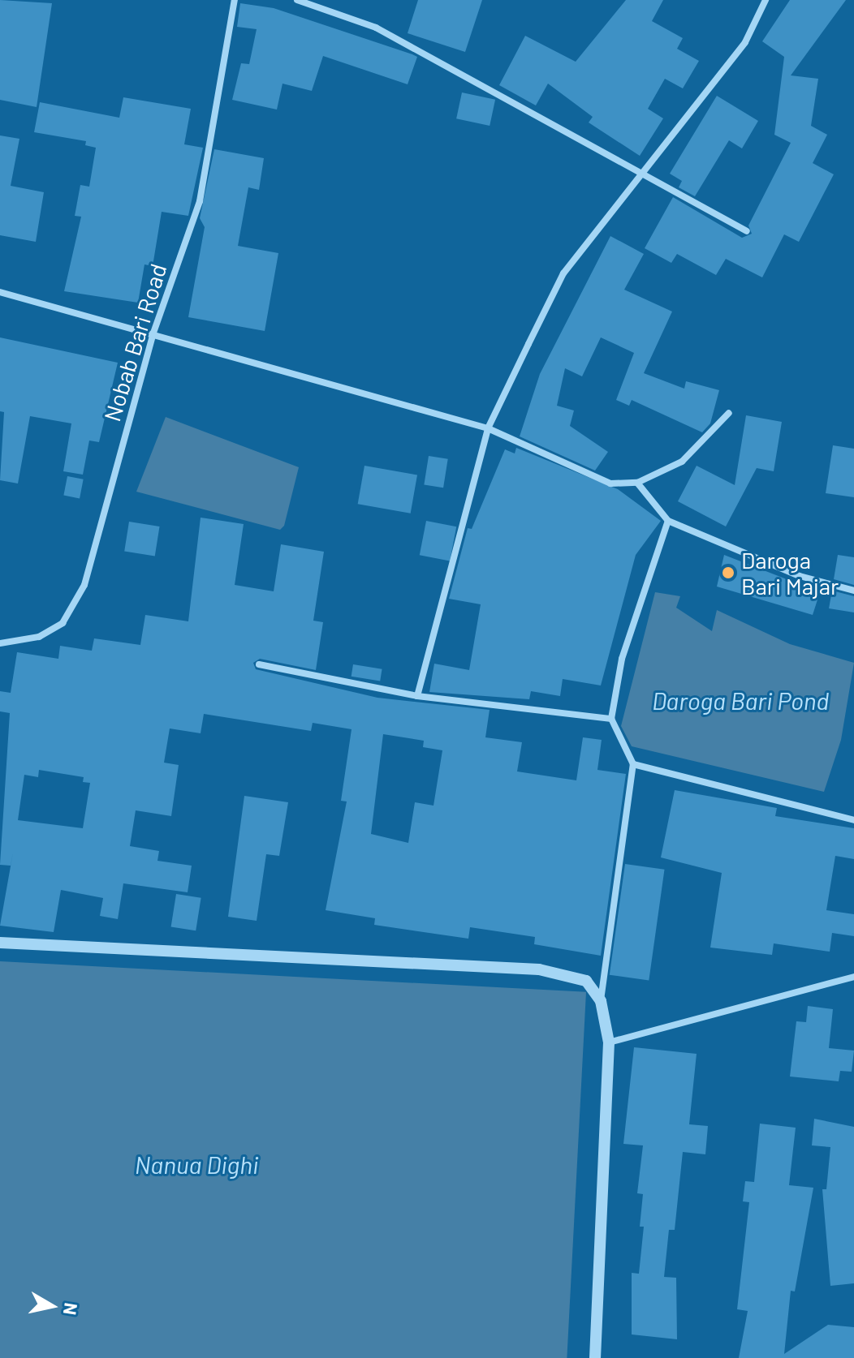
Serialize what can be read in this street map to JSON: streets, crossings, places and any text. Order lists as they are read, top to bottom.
{
  "streets": {
    "street": ["Nobab Bari Road"]
  },
  "water": ["Daroga Bari Pond", "Nanua Dighi"],
  "places": ["Daroga Bari Majar"],
  "north": "right"
}
